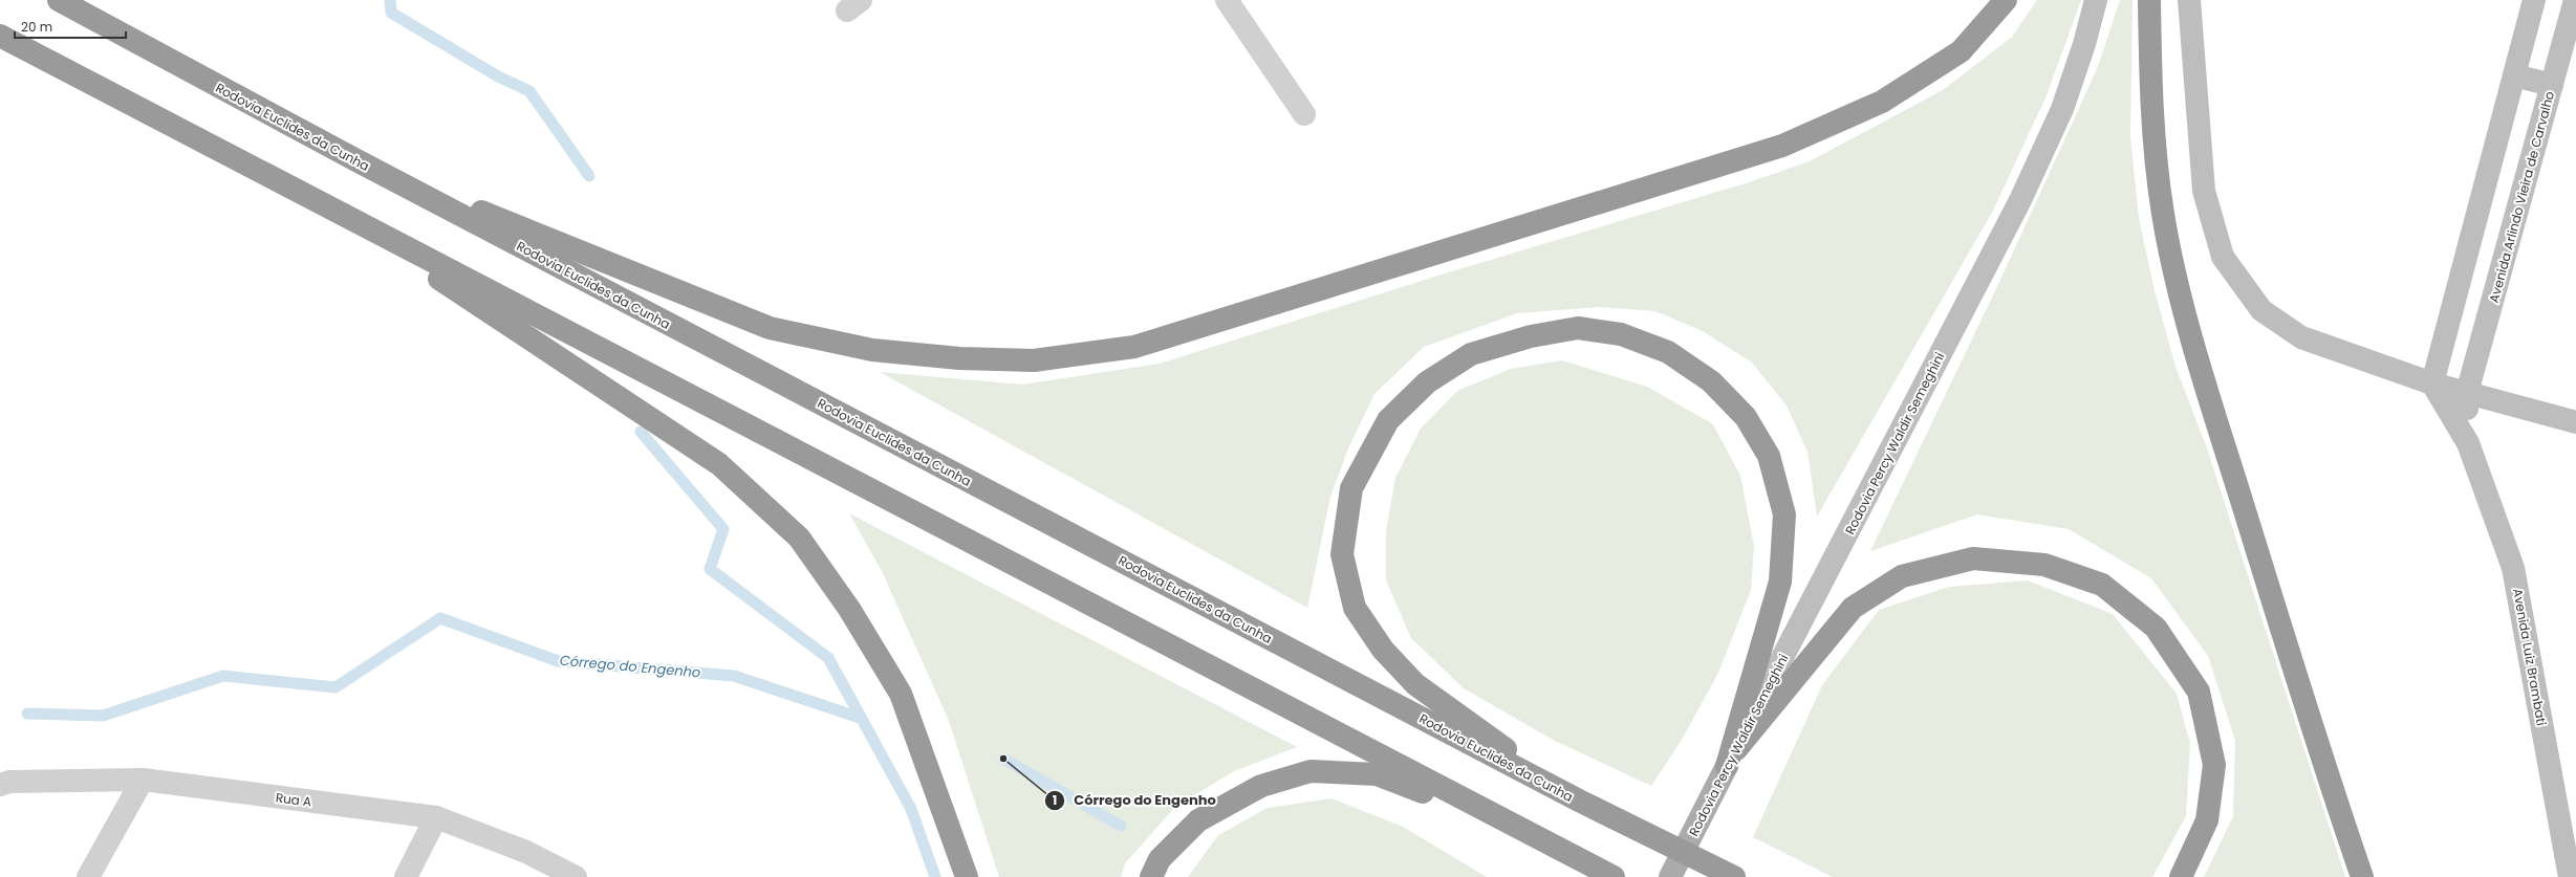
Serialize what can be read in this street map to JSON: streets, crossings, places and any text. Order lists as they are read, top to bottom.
{
  "streets": {
    "highway": ["Rodovia Euclides da Cunha"],
    "main road": ["Avenida Arlindo Vieira de Carvalho", "Rodovia Percy Waldir Semeghini", "Avenida Luiz Brambati"],
    "street": ["Rua A"]
  },
  "crossings": [
    ["Avenida Arlindo Vieira de Carvalho", "Avenida Luiz Brambati"]
  ],
  "water": ["Córrego do Engenho"],
  "places": ["Córrego do Engenho"],
  "scale_bar": "20 m"
}
